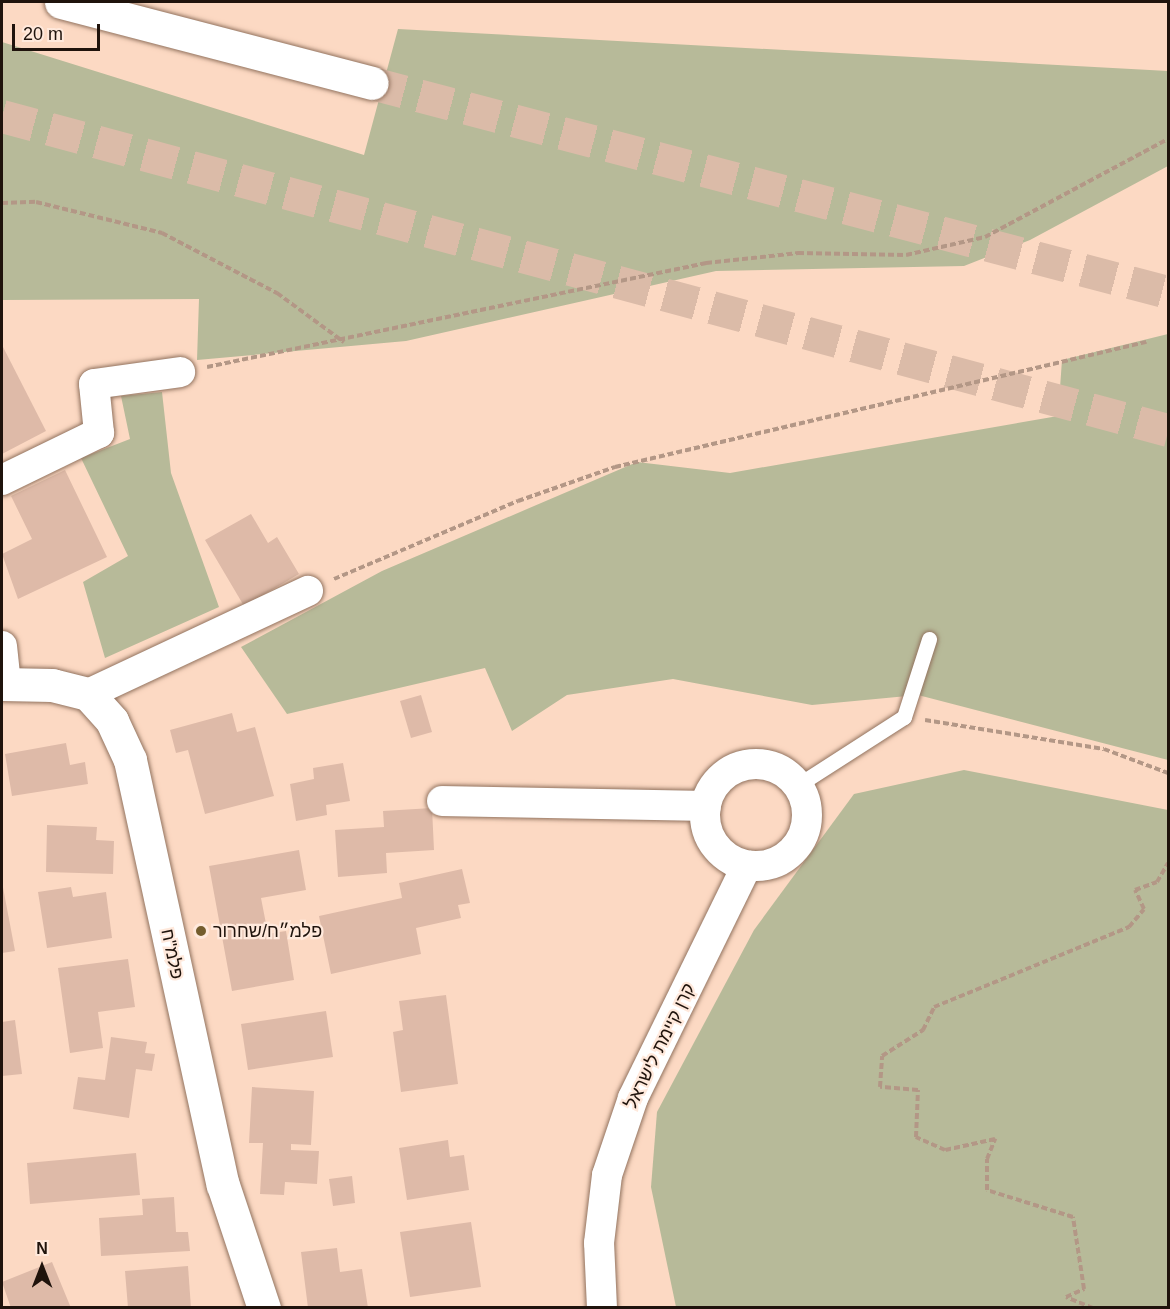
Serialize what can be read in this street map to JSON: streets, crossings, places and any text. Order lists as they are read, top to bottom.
{
  "streets": {
    "main road": ["פלמ\"ח"],
    "street": ["קרן קיימת לישראל"]
  },
  "places": ["פלמ״ח/שחרור"],
  "scale_bar": "20 m",
  "north": "top"
}
